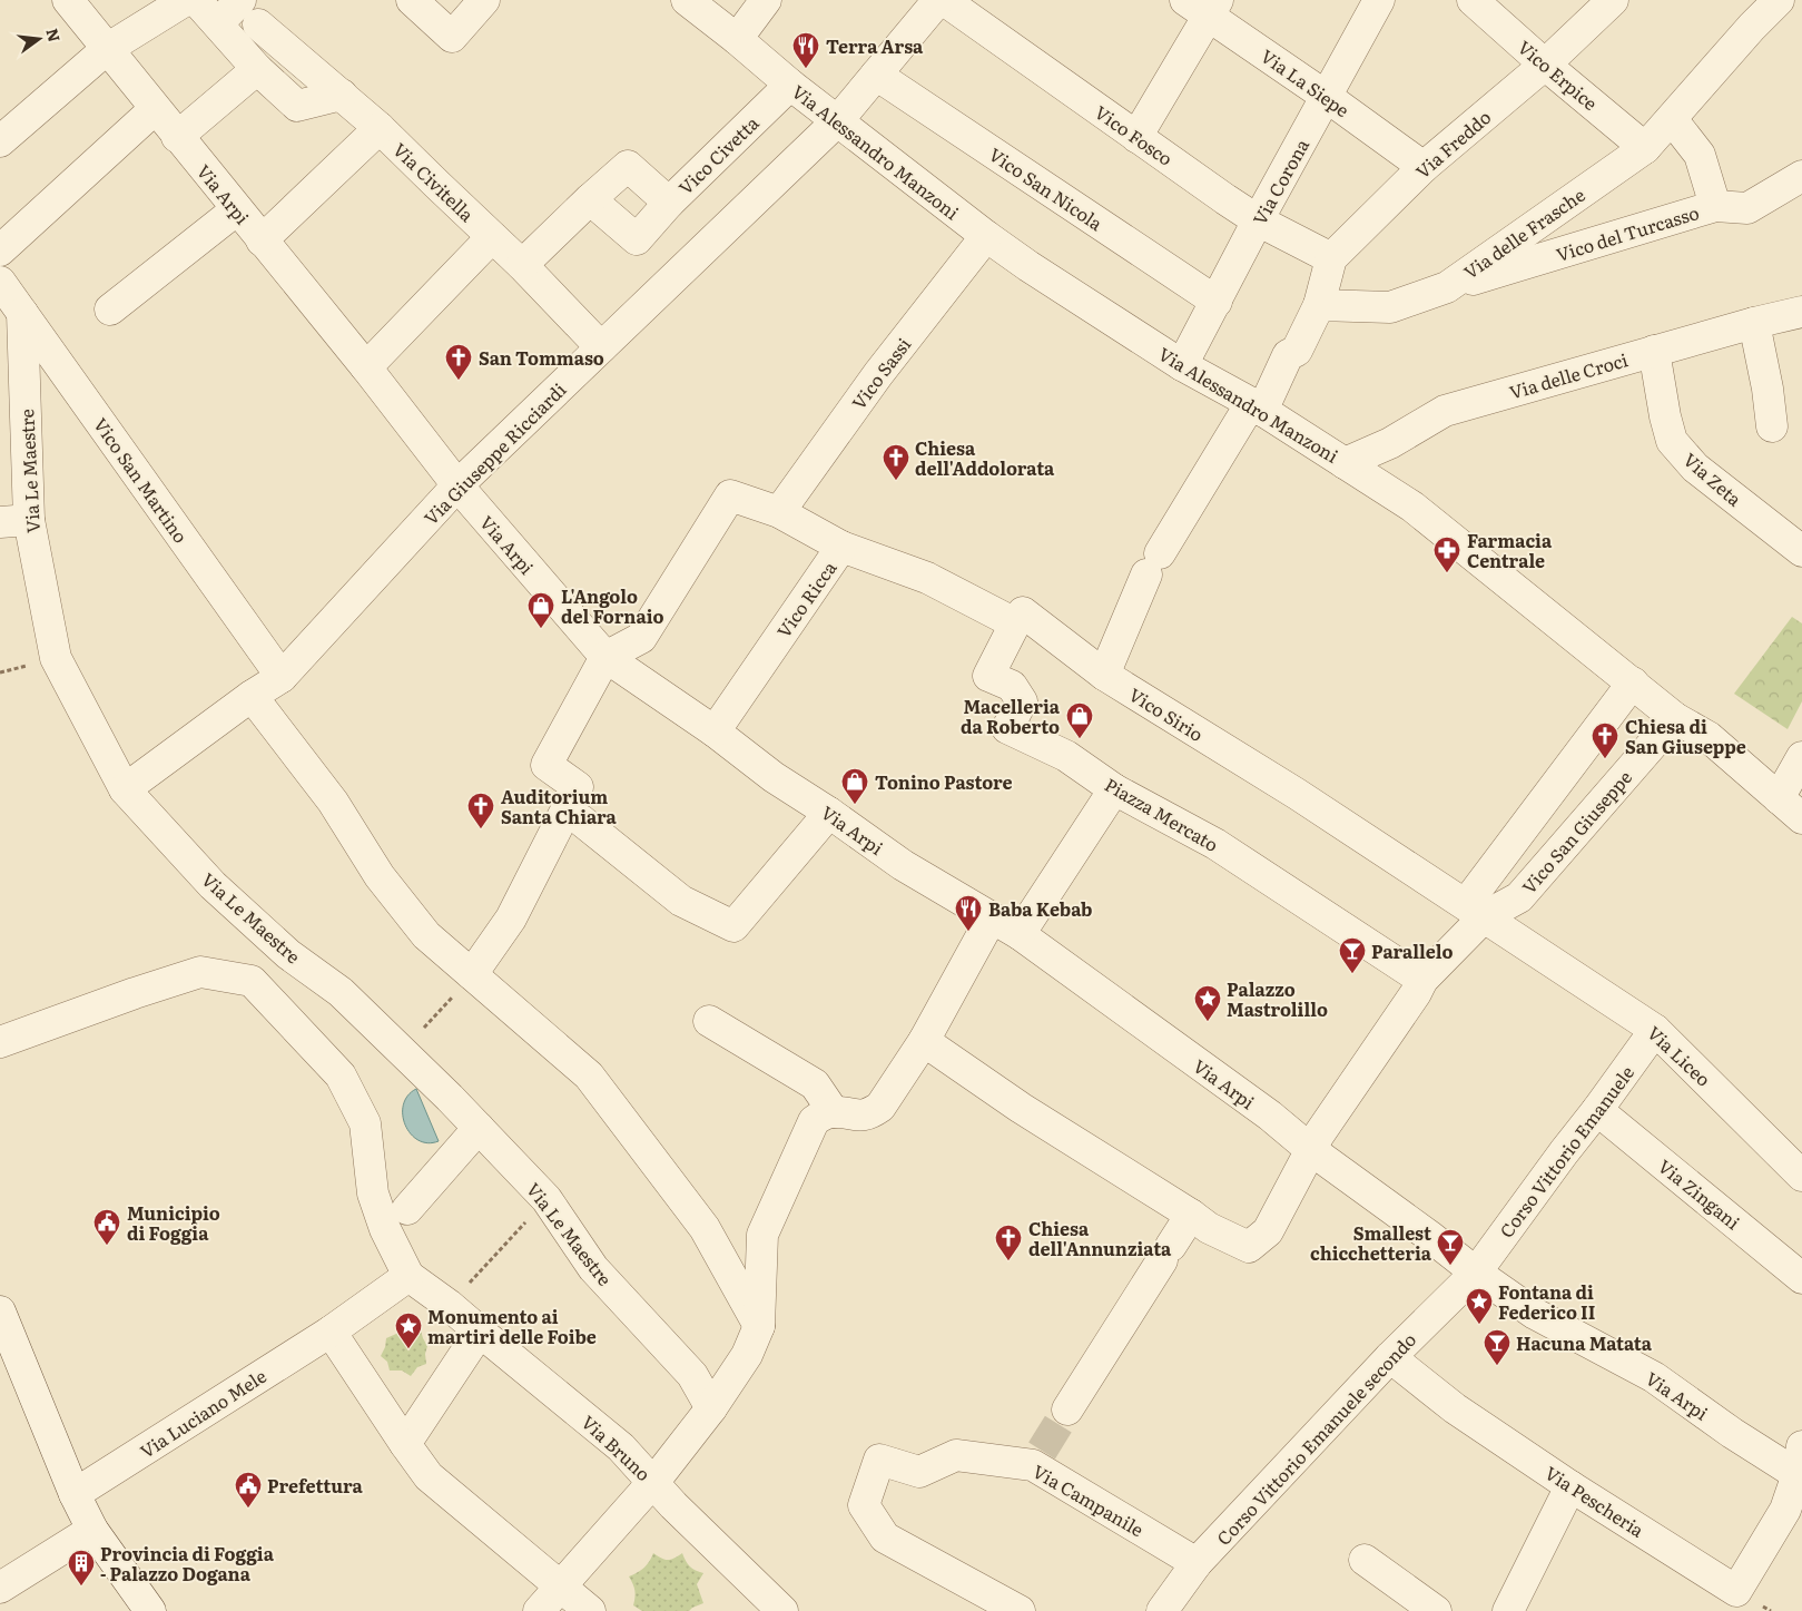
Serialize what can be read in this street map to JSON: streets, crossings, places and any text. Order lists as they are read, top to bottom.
{
  "streets": {
    "street": [
      "Vico Erpice",
      "Via La Siepe",
      "Vico Fosco",
      "Via Freddo",
      "Via Alessandro Manzoni",
      "Vico Civetta",
      "Via Civitella",
      "Via Corona",
      "Vico San Nicola",
      "Via Arpi",
      "Via delle Frasche",
      "Vico del Turcasso",
      "Vico Sassi",
      "Via delle Croci",
      "Via Giuseppe Ricciardi",
      "Via Le Maestre",
      "Via Zeta",
      "Vico San Martino",
      "Vico Ricca",
      "Vico Sirio",
      "Piazza Mercato",
      "Vico San Giuseppe",
      "Via Liceo",
      "Corso Vittorio Emanuele",
      "Via Zingani",
      "Via Luciano Mele",
      "Corso Vittorio Emanuele secondo",
      "Via Bruno",
      "Via Campanile",
      "Via Pescheria"
    ]
  },
  "crossings": [
    ["Vico Erpice", "Via Freddo"],
    ["Vico Erpice", "Via delle Frasche"],
    ["Via La Siepe", "Via Freddo"],
    ["Via La Siepe", "Via Corona"],
    ["Vico Fosco", "Via Freddo"],
    ["Vico Fosco", "Via Corona"],
    ["Via Alessandro Manzoni", "Vico Civetta"],
    ["Via Alessandro Manzoni", "Via Corona"],
    ["Via Alessandro Manzoni", "Vico Sassi"],
    ["Via Alessandro Manzoni", "Via delle Croci"],
    ["Via Alessandro Manzoni", "Via Giuseppe Ricciardi"],
    ["Via Alessandro Manzoni", "Vico San Giuseppe"],
    ["Vico Civetta", "Via Civitella"],
    ["Via Civitella", "Via Giuseppe Ricciardi"],
    ["Via Corona", "Vico San Nicola"],
    ["Vico San Nicola", "Via Giuseppe Ricciardi"],
    ["Via Arpi", "Via Giuseppe Ricciardi"],
    ["Via Arpi", "Vico Ricca"],
    ["Via Arpi", "Vico San Giuseppe"],
    ["Via Arpi", "Corso Vittorio Emanuele"],
    ["Via Arpi", "Corso Vittorio Emanuele secondo"],
    ["Via Arpi", "Via Pescheria"],
    ["Via delle Frasche", "Vico del Turcasso"],
    ["Vico Sassi", "Vico Ricca"],
    ["Via delle Croci", "Via Zeta"],
    ["Via Giuseppe Ricciardi", "Via Le Maestre"],
    ["Via Giuseppe Ricciardi", "Vico San Martino"],
    ["Via Le Maestre", "Vico San Martino"],
    ["Vico Sirio", "Piazza Mercato"],
    ["Vico Sirio", "Vico San Giuseppe"],
    ["Vico Sirio", "Via Liceo"],
    ["Piazza Mercato", "Vico San Giuseppe"],
    ["Vico San Giuseppe", "Via Liceo"],
    ["Via Liceo", "Corso Vittorio Emanuele"],
    ["Corso Vittorio Emanuele", "Via Zingani"],
    ["Corso Vittorio Emanuele", "Corso Vittorio Emanuele secondo"],
    ["Via Luciano Mele", "Via Bruno"],
    ["Corso Vittorio Emanuele secondo", "Via Campanile"],
    ["Corso Vittorio Emanuele secondo", "Via Pescheria"]
  ],
  "places": {
    "restaurant": ["Terra Arsa", "Baba Kebab"],
    "church": [
      "San Tommaso",
      "Chiesa dell'Addolorata",
      "Chiesa di San Giuseppe",
      "Auditorium Santa Chiara",
      "Chiesa dell'Annunziata"
    ],
    "pharmacy": ["Farmacia Centrale"],
    "shop": ["L'Angolo del Fornaio", "Macelleria da Roberto", "Tonino Pastore"],
    "bar": ["Parallelo", "Smallest chicchetteria", "Hacuna Matata"],
    "place": ["Palazzo Mastrolillo", "Fontana di Federico II", "Monumento ai martiri delle Foibe"],
    "public building": ["Municipio di Foggia", "Prefettura"],
    "building": ["Provincia di Foggia - Palazzo Dogana"]
  },
  "north": "right"
}
